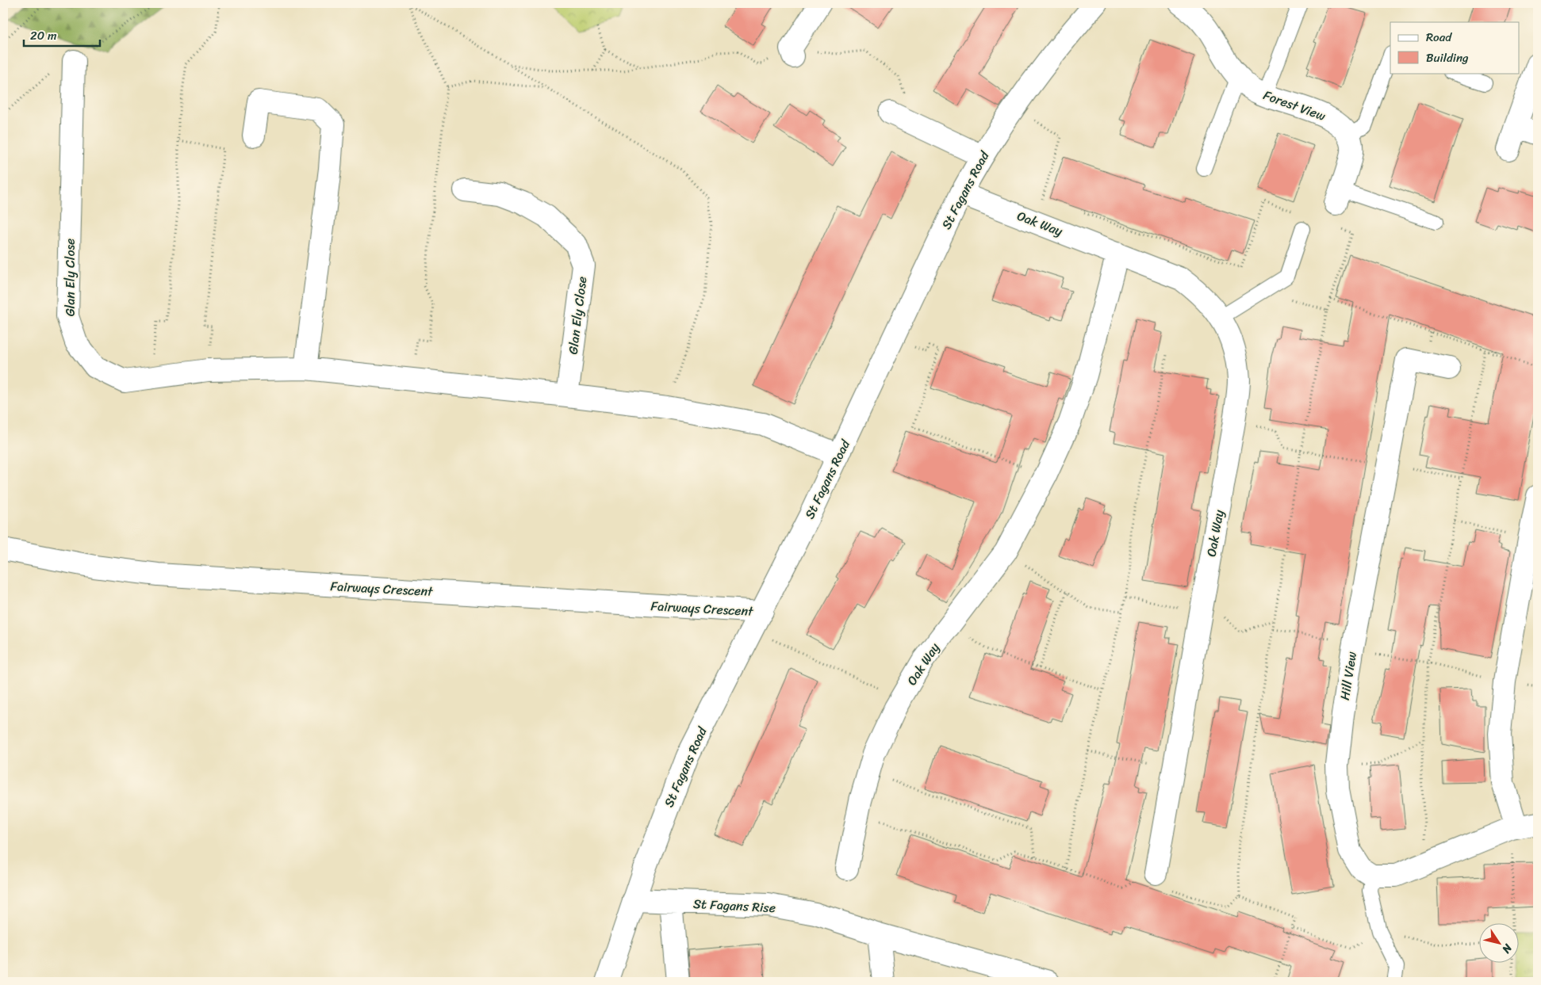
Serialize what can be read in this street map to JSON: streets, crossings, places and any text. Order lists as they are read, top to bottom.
{
  "streets": {
    "street": [
      "Forest View",
      "St Fagans Road",
      "Oak Way",
      "Glan Ely Close",
      "Fairways Crescent",
      "Hill View",
      "St Fagans Rise"
    ]
  },
  "crossings": [
    ["St Fagans Road", "Oak Way"],
    ["St Fagans Road", "Glan Ely Close"],
    ["St Fagans Road", "Fairways Crescent"],
    ["St Fagans Road", "St Fagans Rise"]
  ],
  "legend": ["Road", "Building"],
  "scale_bar": "20 m",
  "north": "bottom right"
}
